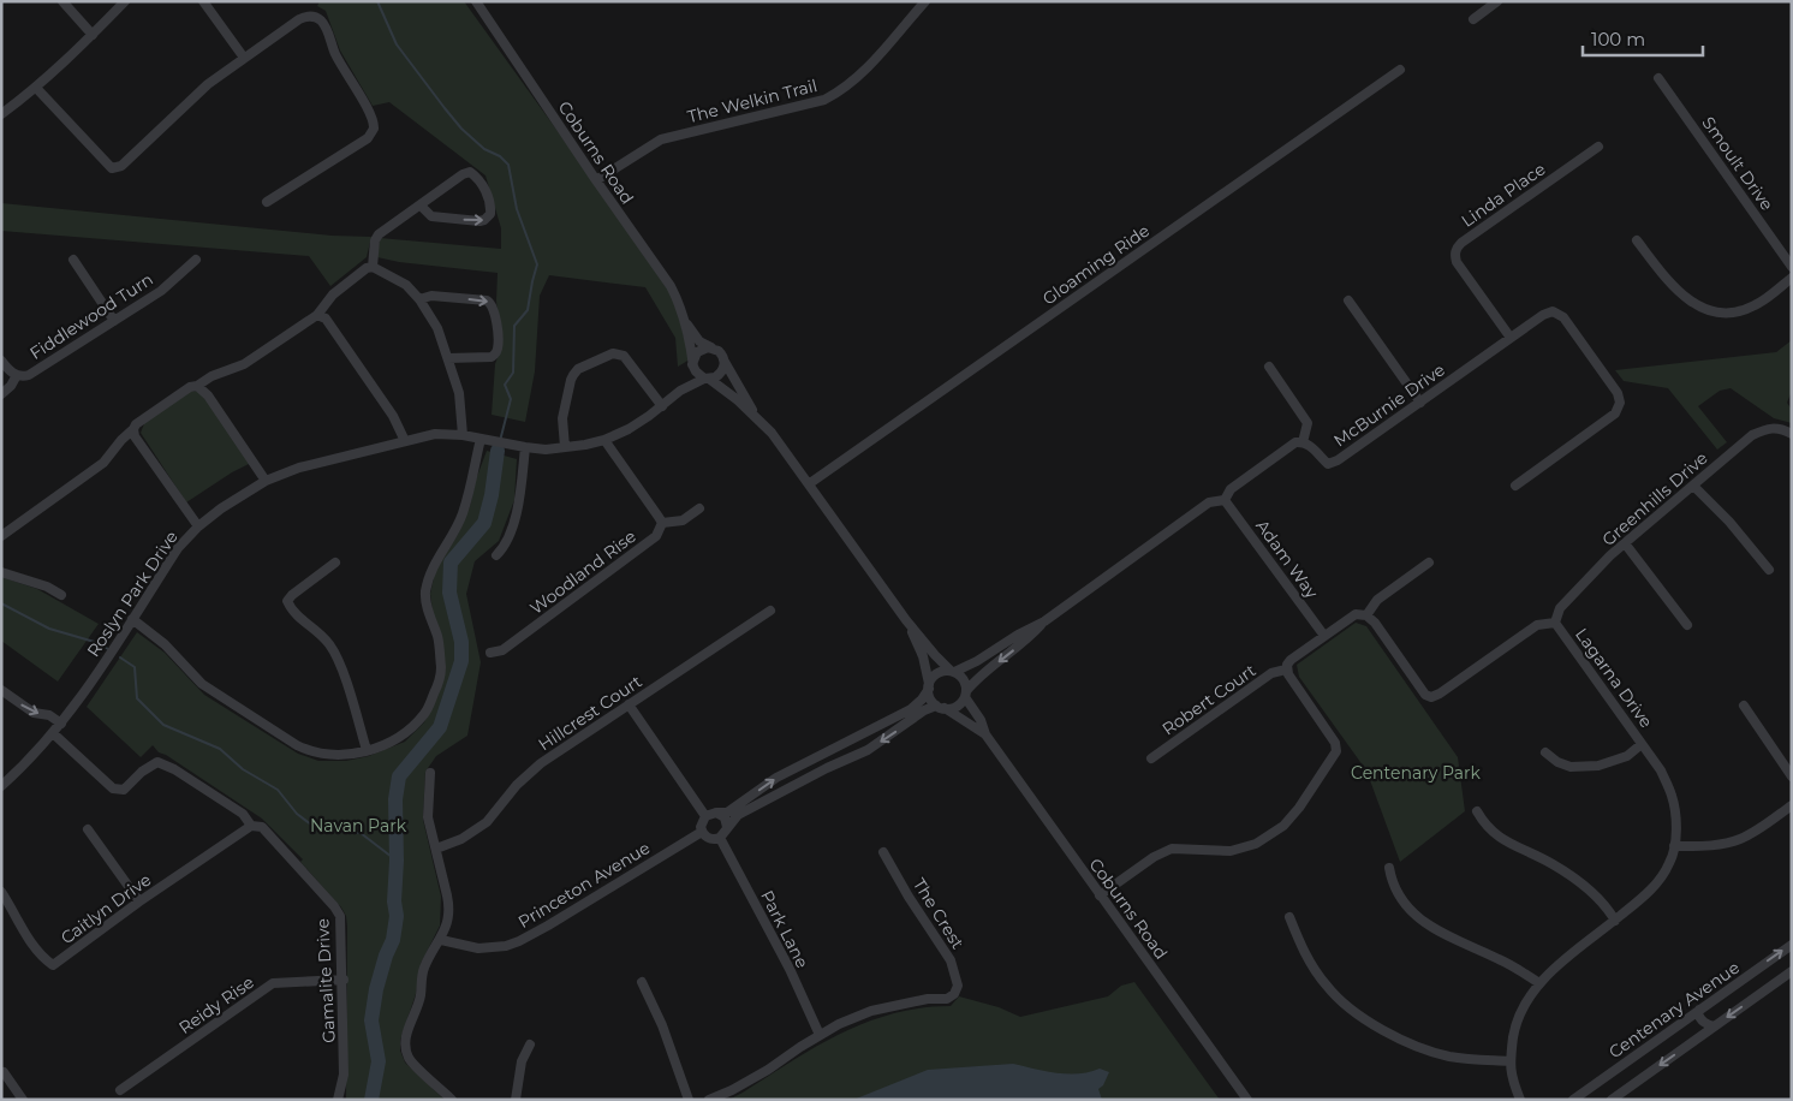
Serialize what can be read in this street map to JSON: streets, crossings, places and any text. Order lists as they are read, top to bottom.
{
  "streets": {
    "street": [
      "The Welkin Trail",
      "Coburns Road",
      "Smoult Drive",
      "Linda Place",
      "Gloaming Ride",
      "Fiddlewood Turn",
      "McBurnie Drive",
      "Greenhills Drive",
      "Adam Way",
      "Woodland Rise",
      "Roslyn Park Drive",
      "Lagarna Drive",
      "Robert Court",
      "Hillcrest Court",
      "Princeton Avenue",
      "Caitlyn Drive",
      "The Crest",
      "Park Lane",
      "Gamalite Drive",
      "Reidy Rise",
      "Centenary Avenue"
    ]
  },
  "crossings": [
    ["The Welkin Trail", "Coburns Road"],
    ["Coburns Road", "Roslyn Park Drive"],
    ["Linda Place", "McBurnie Drive"],
    ["Greenhills Drive", "Lagarna Drive"],
    ["Roslyn Park Drive", "Gamalite Drive"],
    ["Princeton Avenue", "Park Lane"],
    ["Caitlyn Drive", "Gamalite Drive"],
    ["The Crest", "Park Lane"],
    ["Gamalite Drive", "Reidy Rise"]
  ],
  "parks": ["Centenary Park", "Navan Park"],
  "scale_bar": "100 m"
}
